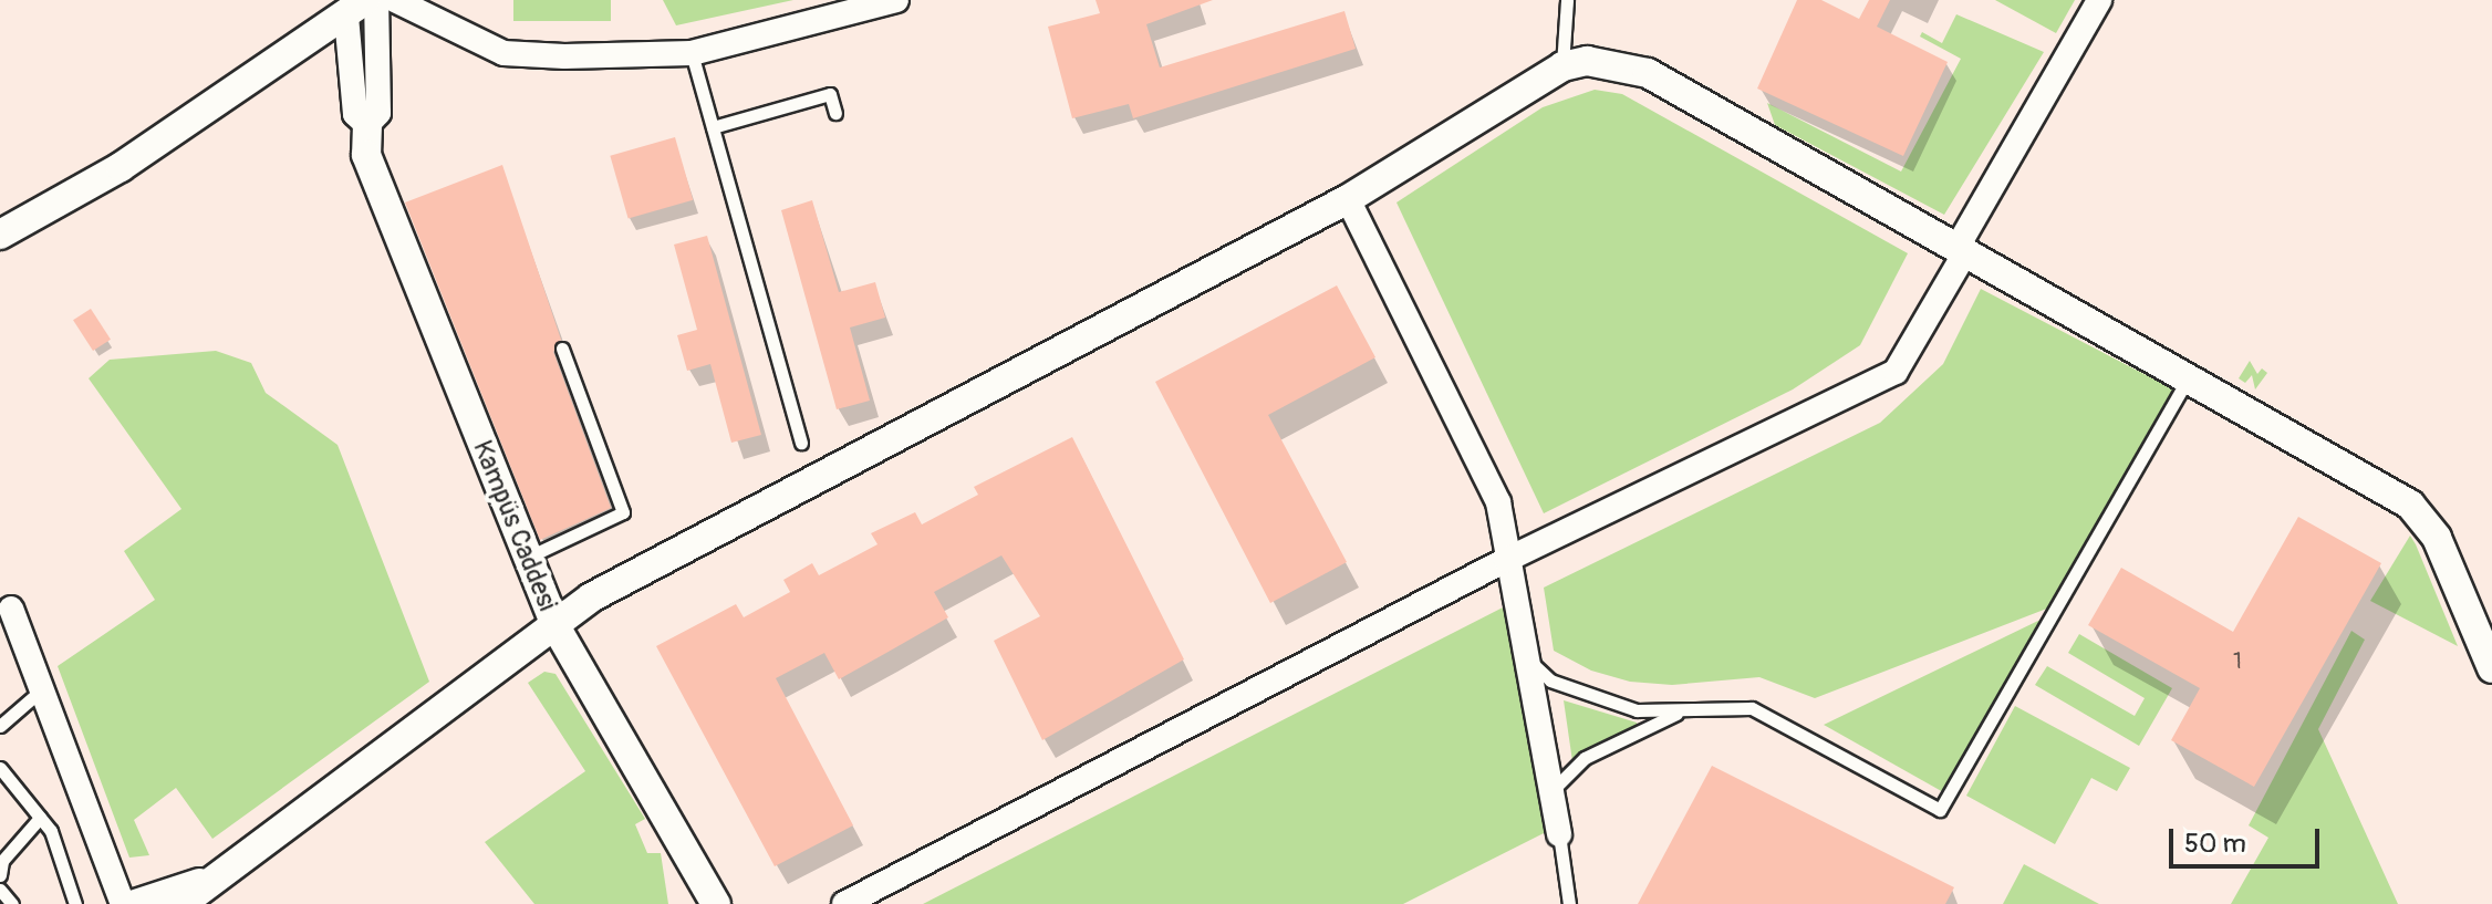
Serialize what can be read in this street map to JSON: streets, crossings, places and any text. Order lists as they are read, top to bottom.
{
  "streets": {
    "street": ["Kampüs Caddesi"]
  },
  "house_numbers": ["1"],
  "scale_bar": "50 m"
}
